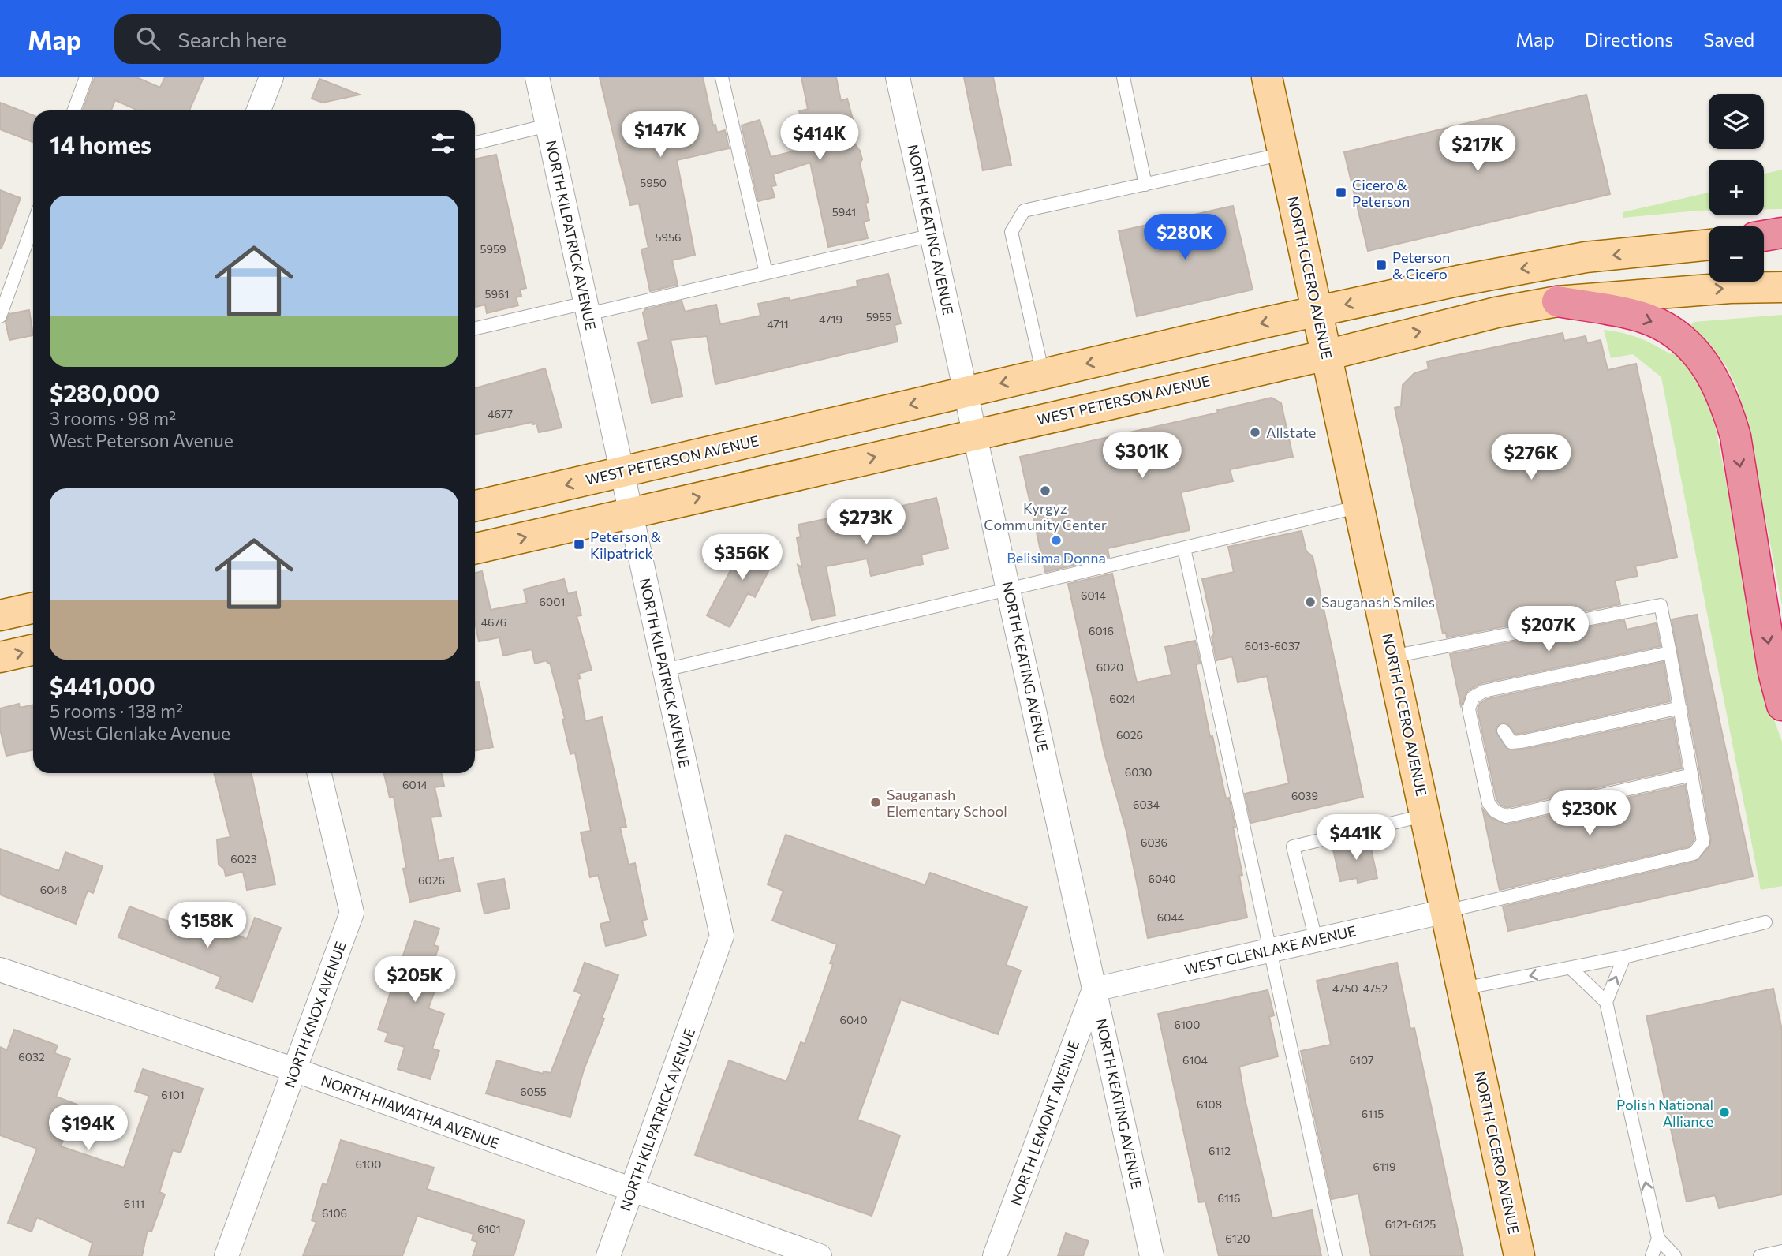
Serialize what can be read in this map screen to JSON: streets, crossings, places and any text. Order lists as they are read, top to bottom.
{
  "streets": {
    "main road": ["NORTH CICERO AVENUE", "WEST PETERSON AVENUE"],
    "street": [
      "NORTH KEATING AVENUE",
      "NORTH KILPATRICK AVENUE",
      "WEST GLENLAKE AVENUE",
      "NORTH KNOX AVENUE",
      "NORTH HIAWATHA AVENUE",
      "NORTH LEMONT AVENUE"
    ]
  },
  "crossings": [
    ["NORTH KEATING AVENUE", "WEST PETERSON AVENUE"],
    ["NORTH KEATING AVENUE", "WEST GLENLAKE AVENUE"],
    ["NORTH KEATING AVENUE", "NORTH LEMONT AVENUE"],
    ["NORTH KILPATRICK AVENUE", "WEST PETERSON AVENUE"],
    ["NORTH KILPATRICK AVENUE", "NORTH HIAWATHA AVENUE"],
    ["NORTH CICERO AVENUE", "WEST PETERSON AVENUE"],
    ["NORTH CICERO AVENUE", "WEST GLENLAKE AVENUE"],
    ["WEST GLENLAKE AVENUE", "NORTH LEMONT AVENUE"],
    ["NORTH KNOX AVENUE", "NORTH HIAWATHA AVENUE"]
  ],
  "places": {
    "transit": ["Cicero & Peterson", "Peterson & Cicero", "Peterson & Kilpatrick"],
    "other": [
      "Allstate",
      "Kyrgyz Community Center",
      "Belisima Donna",
      "Sauganash Smiles",
      "Sauganash Elementary School",
      "Polish National Alliance"
    ]
  },
  "house_numbers": [
    "5950",
    "5941",
    "5956",
    "5959",
    "5961",
    "5955",
    "4719",
    "4711",
    "4677",
    "6014",
    "6001",
    "4676",
    "6016",
    "6013-6037",
    "6020",
    "6024",
    "6026",
    "6030",
    "6014",
    "6039",
    "6034",
    "6036",
    "6023",
    "6040",
    "6026",
    "6048",
    "6044",
    "4750-4752",
    "6040",
    "6100",
    "6032",
    "6104",
    "6107",
    "6055",
    "6101",
    "6108",
    "6115",
    "6112",
    "6100",
    "6119",
    "6116",
    "6111",
    "6106",
    "6121-6125",
    "6101",
    "6120"
  ],
  "page": {
    "header": "Map",
    "search": "Search here",
    "nav": ["Map", "Directions", "Saved"],
    "map_buttons": ["+", "−"],
    "heading": "14 homes",
    "price": [
      "$147K",
      "$414K",
      "$217K",
      "$280K",
      "$301K",
      "$276K",
      "$273K",
      "$356K",
      "$207K",
      "$230K",
      "$441K",
      "$158K",
      "$205K",
      "$194K"
    ],
    "list": [
      {
        "name": "$280,000",
        "note": "3 rooms · 98 m² · West Peterson Avenue"
      },
      {
        "name": "$441,000",
        "note": "5 rooms · 138 m² · West Glenlake Avenue"
      }
    ]
  }
}
